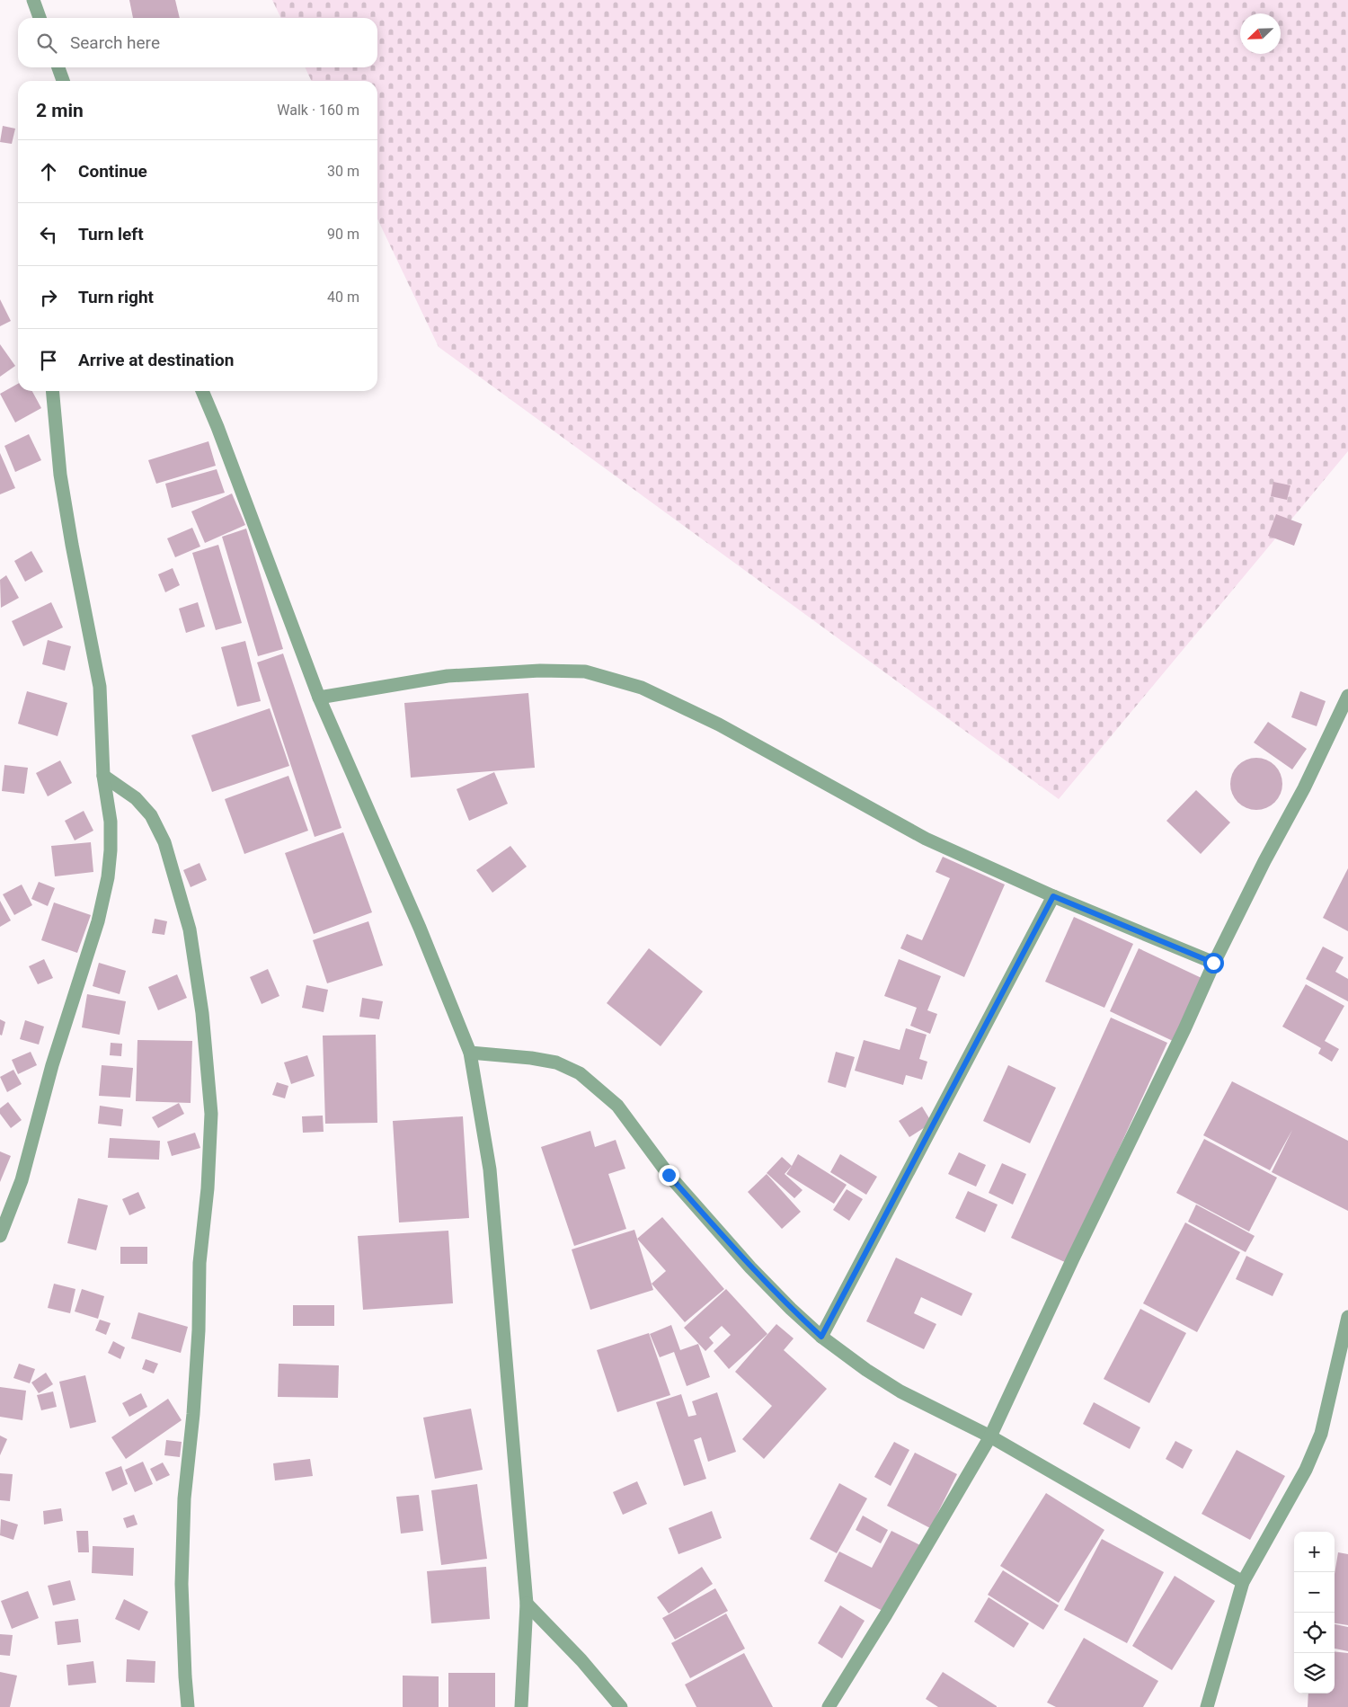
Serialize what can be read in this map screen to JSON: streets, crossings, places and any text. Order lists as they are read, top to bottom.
{
  "north": "bottom left",
  "page": {
    "search": "Search here",
    "heading": ["2 min", "Walk · 160 m"],
    "list": [
      ["Continue", "30 m"],
      ["Turn left", "90 m"],
      ["Turn right", "40 m"],
      "Arrive at destination"
    ],
    "map_buttons": ["+", "−"]
  }
}
